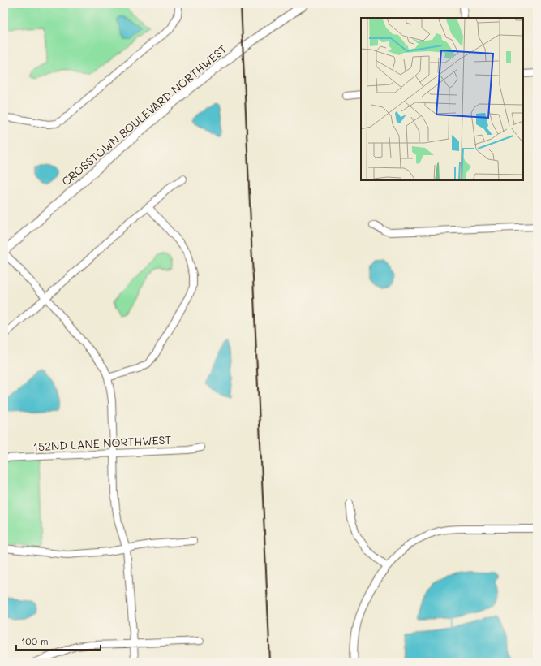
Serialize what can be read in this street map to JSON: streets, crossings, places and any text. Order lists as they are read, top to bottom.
{
  "streets": {
    "street": ["CROSSTOWN BOULEVARD NORTHWEST", "152ND LANE NORTHWEST"]
  },
  "scale_bar": "100 m"
}
